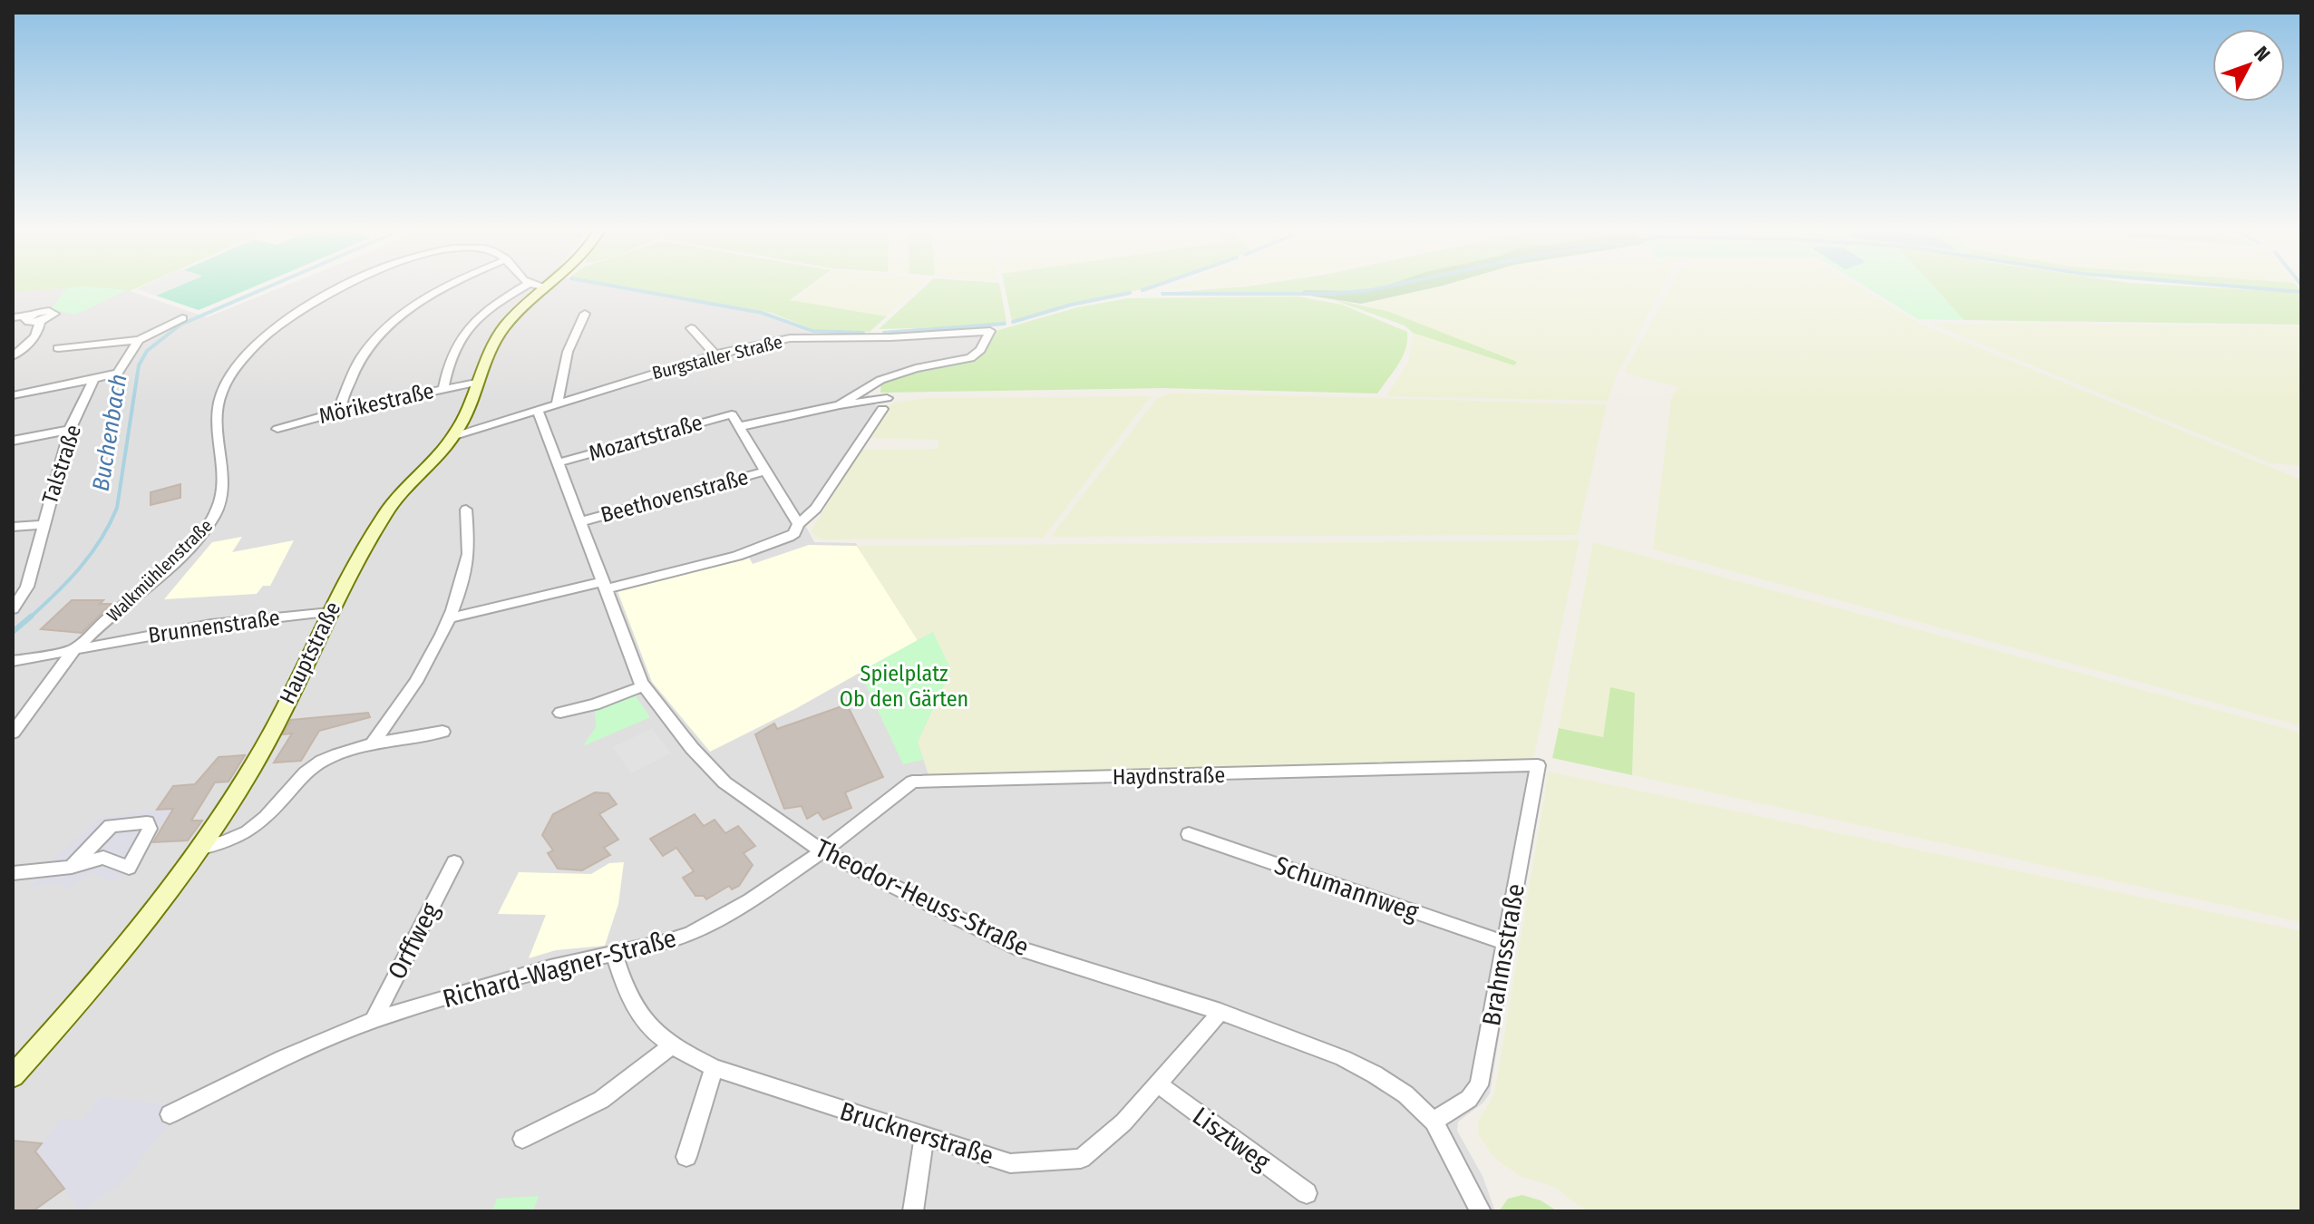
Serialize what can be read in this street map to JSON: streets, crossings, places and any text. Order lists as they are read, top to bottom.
{
  "streets": {
    "street": [
      "Burgstaller Straße",
      "Mörikestraße",
      "Mozartstraße",
      "Talstraße",
      "Beethovenstraße",
      "Walkmühlenstraße",
      "Brunnenstraße",
      "Hauptstraße",
      "Haydnstraße",
      "Schumannweg",
      "Theodor-Heuss-Straße",
      "Orffweg",
      "Brahmsstraße",
      "Richard-Wagner-Straße",
      "Brucknerstraße",
      "Lisztweg"
    ]
  },
  "crossings": [
    ["Burgstaller Straße", "Hauptstraße"],
    ["Burgstaller Straße", "Theodor-Heuss-Straße"],
    ["Mörikestraße", "Hauptstraße"],
    ["Mozartstraße", "Theodor-Heuss-Straße"],
    ["Beethovenstraße", "Theodor-Heuss-Straße"],
    ["Walkmühlenstraße", "Brunnenstraße"],
    ["Brunnenstraße", "Hauptstraße"],
    ["Haydnstraße", "Theodor-Heuss-Straße"],
    ["Haydnstraße", "Brahmsstraße"],
    ["Haydnstraße", "Richard-Wagner-Straße"],
    ["Schumannweg", "Brahmsstraße"],
    ["Theodor-Heuss-Straße", "Brahmsstraße"],
    ["Theodor-Heuss-Straße", "Richard-Wagner-Straße"],
    ["Theodor-Heuss-Straße", "Brucknerstraße"],
    ["Orffweg", "Richard-Wagner-Straße"],
    ["Richard-Wagner-Straße", "Brucknerstraße"],
    ["Brucknerstraße", "Lisztweg"]
  ],
  "water": ["Buchenbach"],
  "parks": ["Spielplatz Ob den Gärten"],
  "north": "top right"
}
